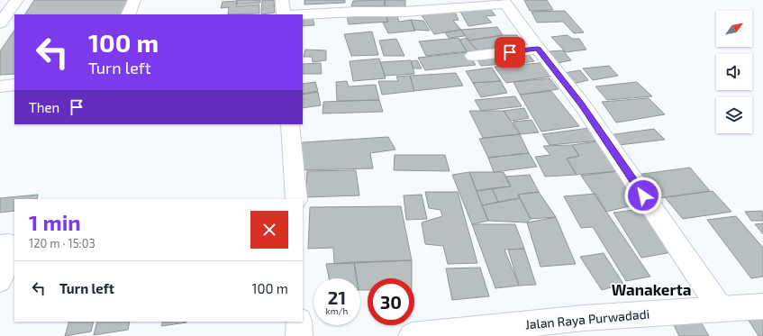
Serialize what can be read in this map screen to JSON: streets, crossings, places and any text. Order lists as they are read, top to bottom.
{
  "streets": {
    "street": ["Jalan Raya Purwadadi"]
  },
  "districts": ["Wanakerta"],
  "north": "top right",
  "page": {
    "turn": ["100 m", "Turn left"],
    "then": "Then",
    "heading": ["1 min", "120 m · 15:03"],
    "list": [
      {
        "name": "Turn left",
        "value": "100 m"
      }
    ],
    "speed": "21 km/h",
    "limit": "30"
  }
}
